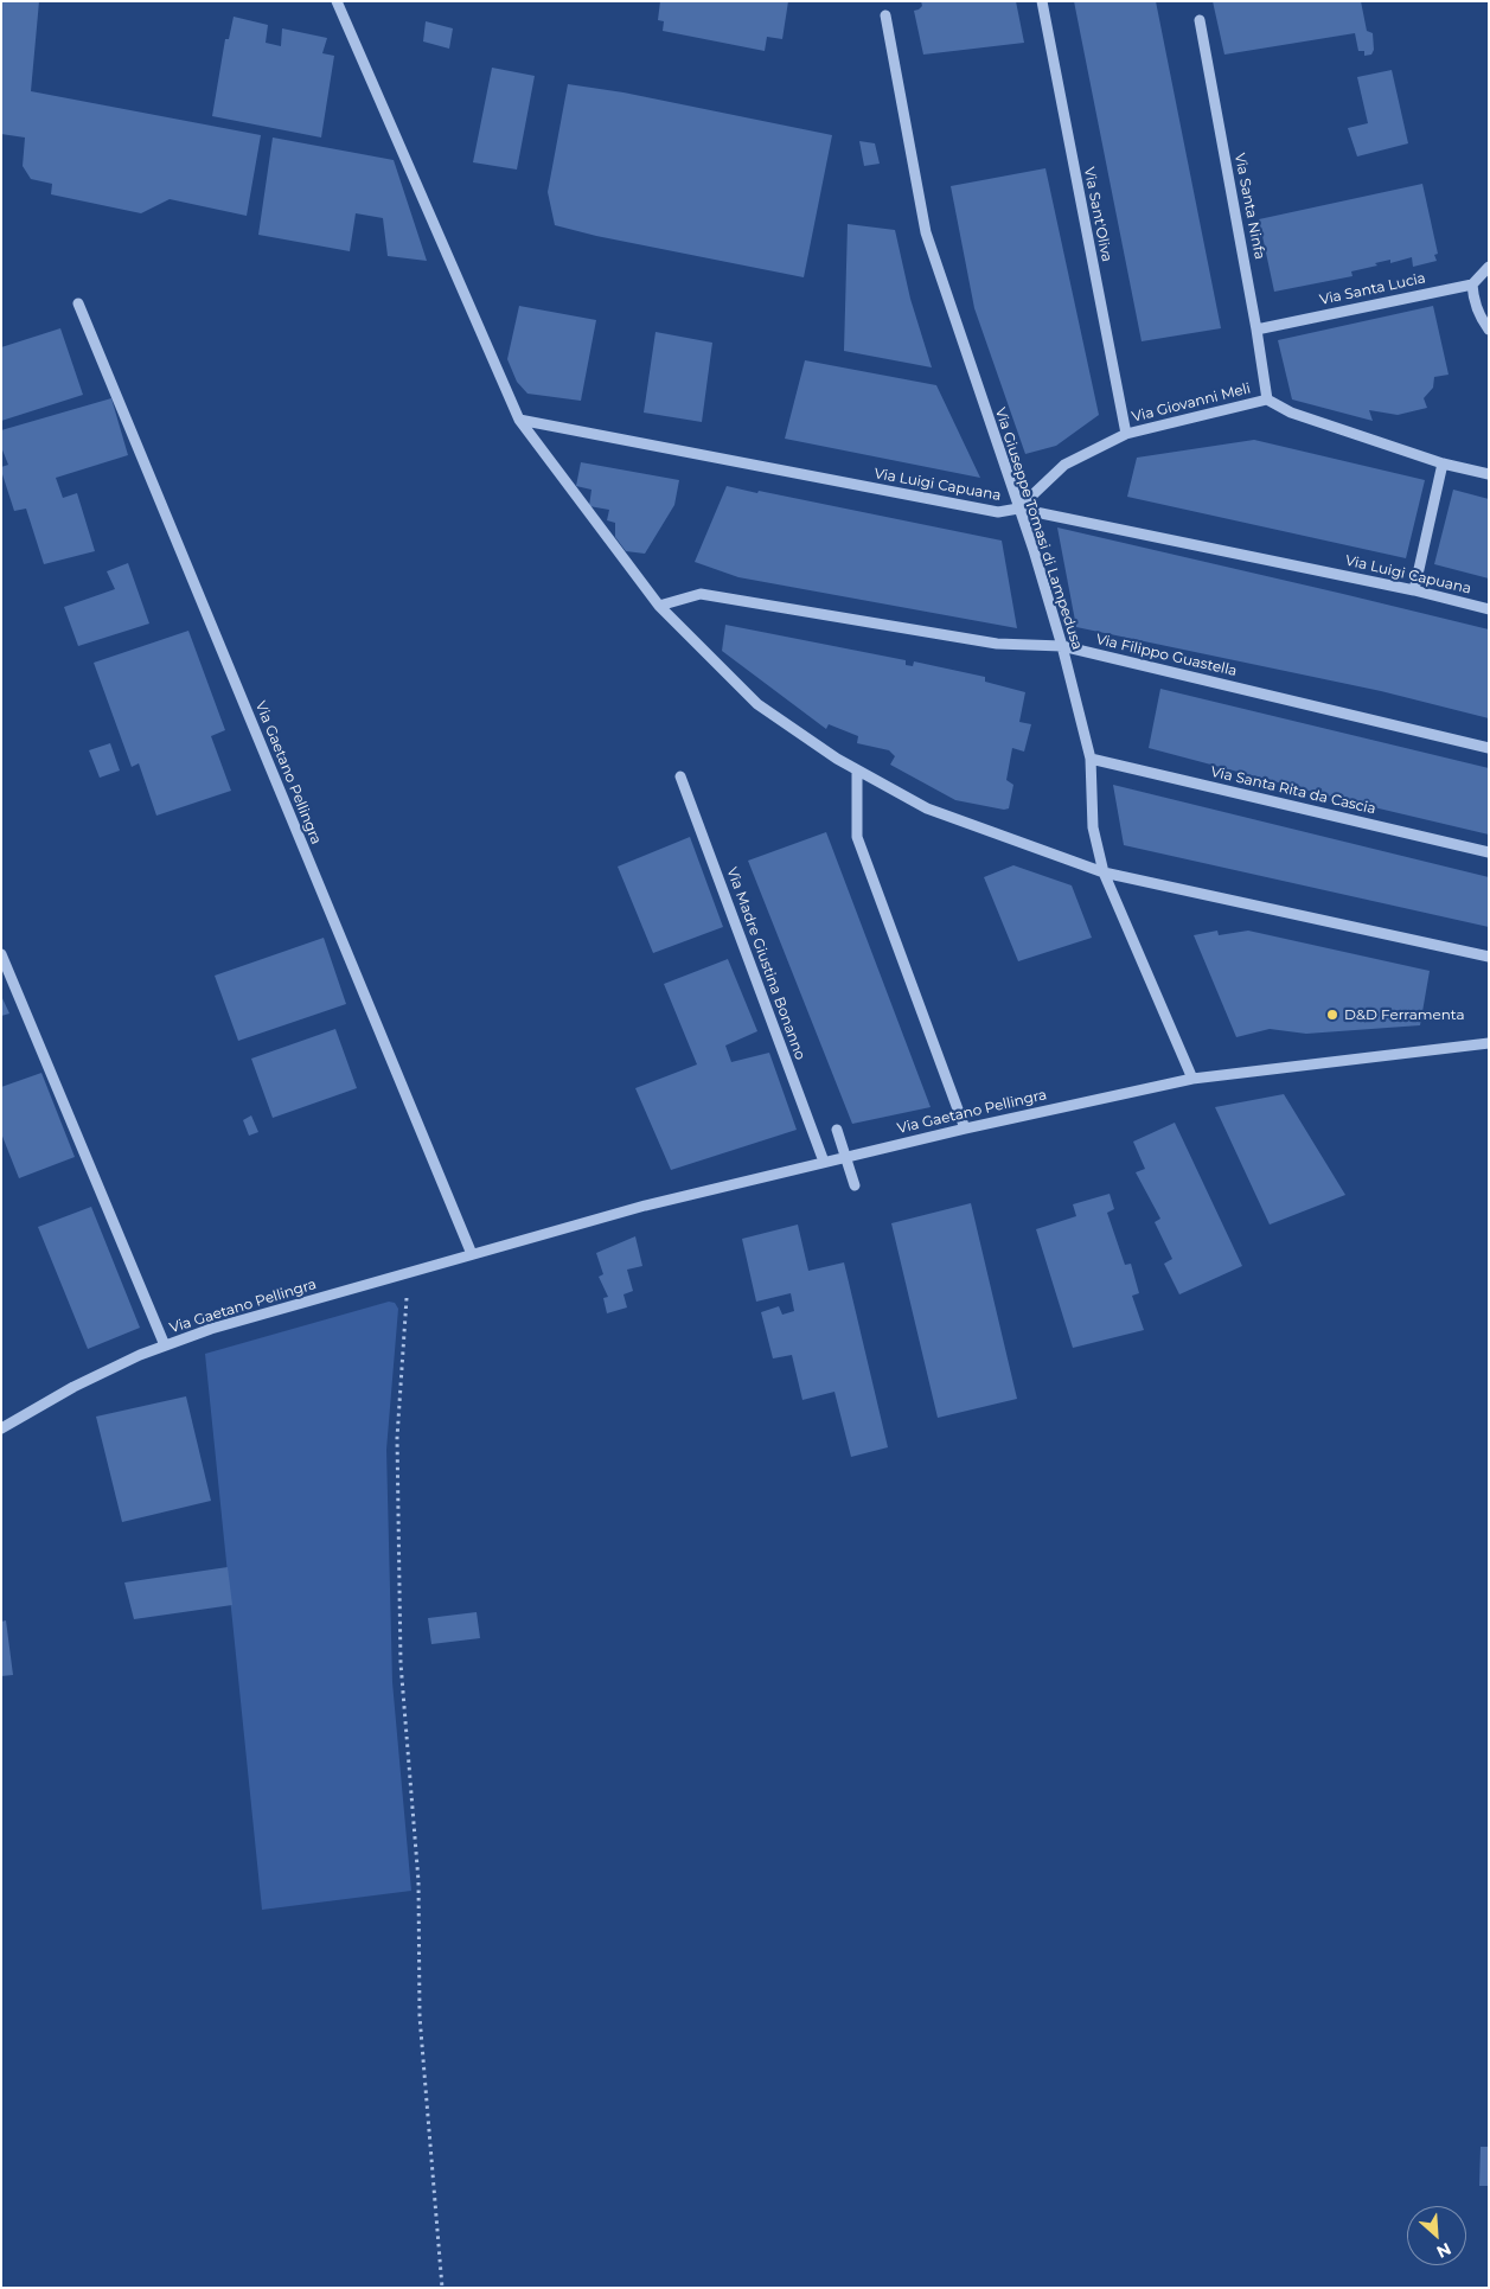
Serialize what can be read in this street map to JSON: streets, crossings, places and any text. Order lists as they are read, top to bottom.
{
  "streets": {
    "street": [
      "Via Santa Ninfa",
      "Via Sant'Oliva",
      "Via Santa Lucia",
      "Via Giovanni Meli",
      "Via Luigi Capuana",
      "Via Giuseppe Tomasi di Lampedusa",
      "Via Filippo Guastella",
      "Via Gaetano Pellingra",
      "Via Santa Rita da Cascia",
      "Via Madre Giustina Bonanno"
    ]
  },
  "crossings": [
    ["Via Santa Ninfa", "Via Santa Lucia"],
    ["Via Santa Ninfa", "Via Giovanni Meli"],
    ["Via Sant'Oliva", "Via Giovanni Meli"],
    ["Via Giovanni Meli", "Via Luigi Capuana"],
    ["Via Giovanni Meli", "Via Giuseppe Tomasi di Lampedusa"],
    ["Via Luigi Capuana", "Via Giuseppe Tomasi di Lampedusa"],
    ["Via Giuseppe Tomasi di Lampedusa", "Via Filippo Guastella"],
    ["Via Giuseppe Tomasi di Lampedusa", "Via Gaetano Pellingra"],
    ["Via Giuseppe Tomasi di Lampedusa", "Via Santa Rita da Cascia"],
    ["Via Gaetano Pellingra", "Via Madre Giustina Bonanno"]
  ],
  "places": ["D&D Ferramenta"],
  "north": "bottom right"
}
